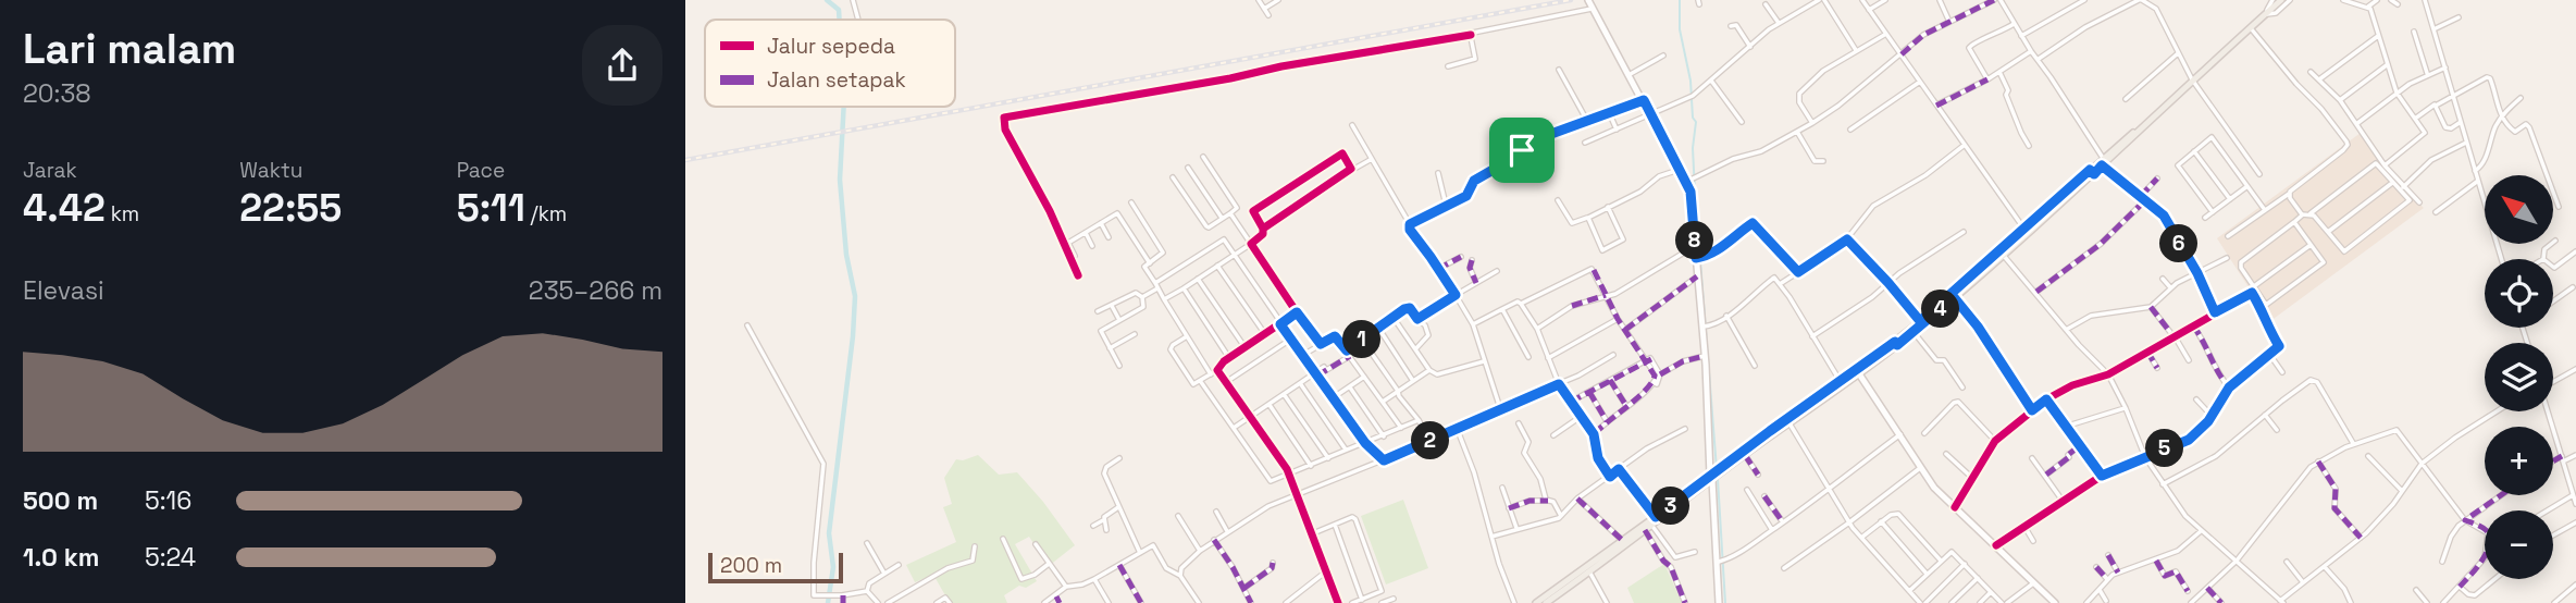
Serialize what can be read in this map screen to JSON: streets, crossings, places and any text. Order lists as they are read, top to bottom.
{
  "legend": ["Jalur sepeda", "Jalan setapak"],
  "scale_bar": "200 m",
  "north": "top left",
  "page": {
    "heading": ["Lari malam", "20:38"],
    "stats": [
      ["Jarak", "4.42 km"],
      ["Waktu", "22:55"],
      ["Pace", "5:11 /km"]
    ],
    "map_buttons": ["+", "−"],
    "pins": [
      "8",
      "6",
      "4",
      "1",
      "2",
      "5",
      "3"
    ],
    "chart": ["Elevasi", "235–266 m"],
    "list": [
      {
        "name": "500 m",
        "note": "5:16"
      },
      {
        "name": "1.0 km",
        "note": "5:24"
      }
    ],
    "scale": "200 m"
  }
}
